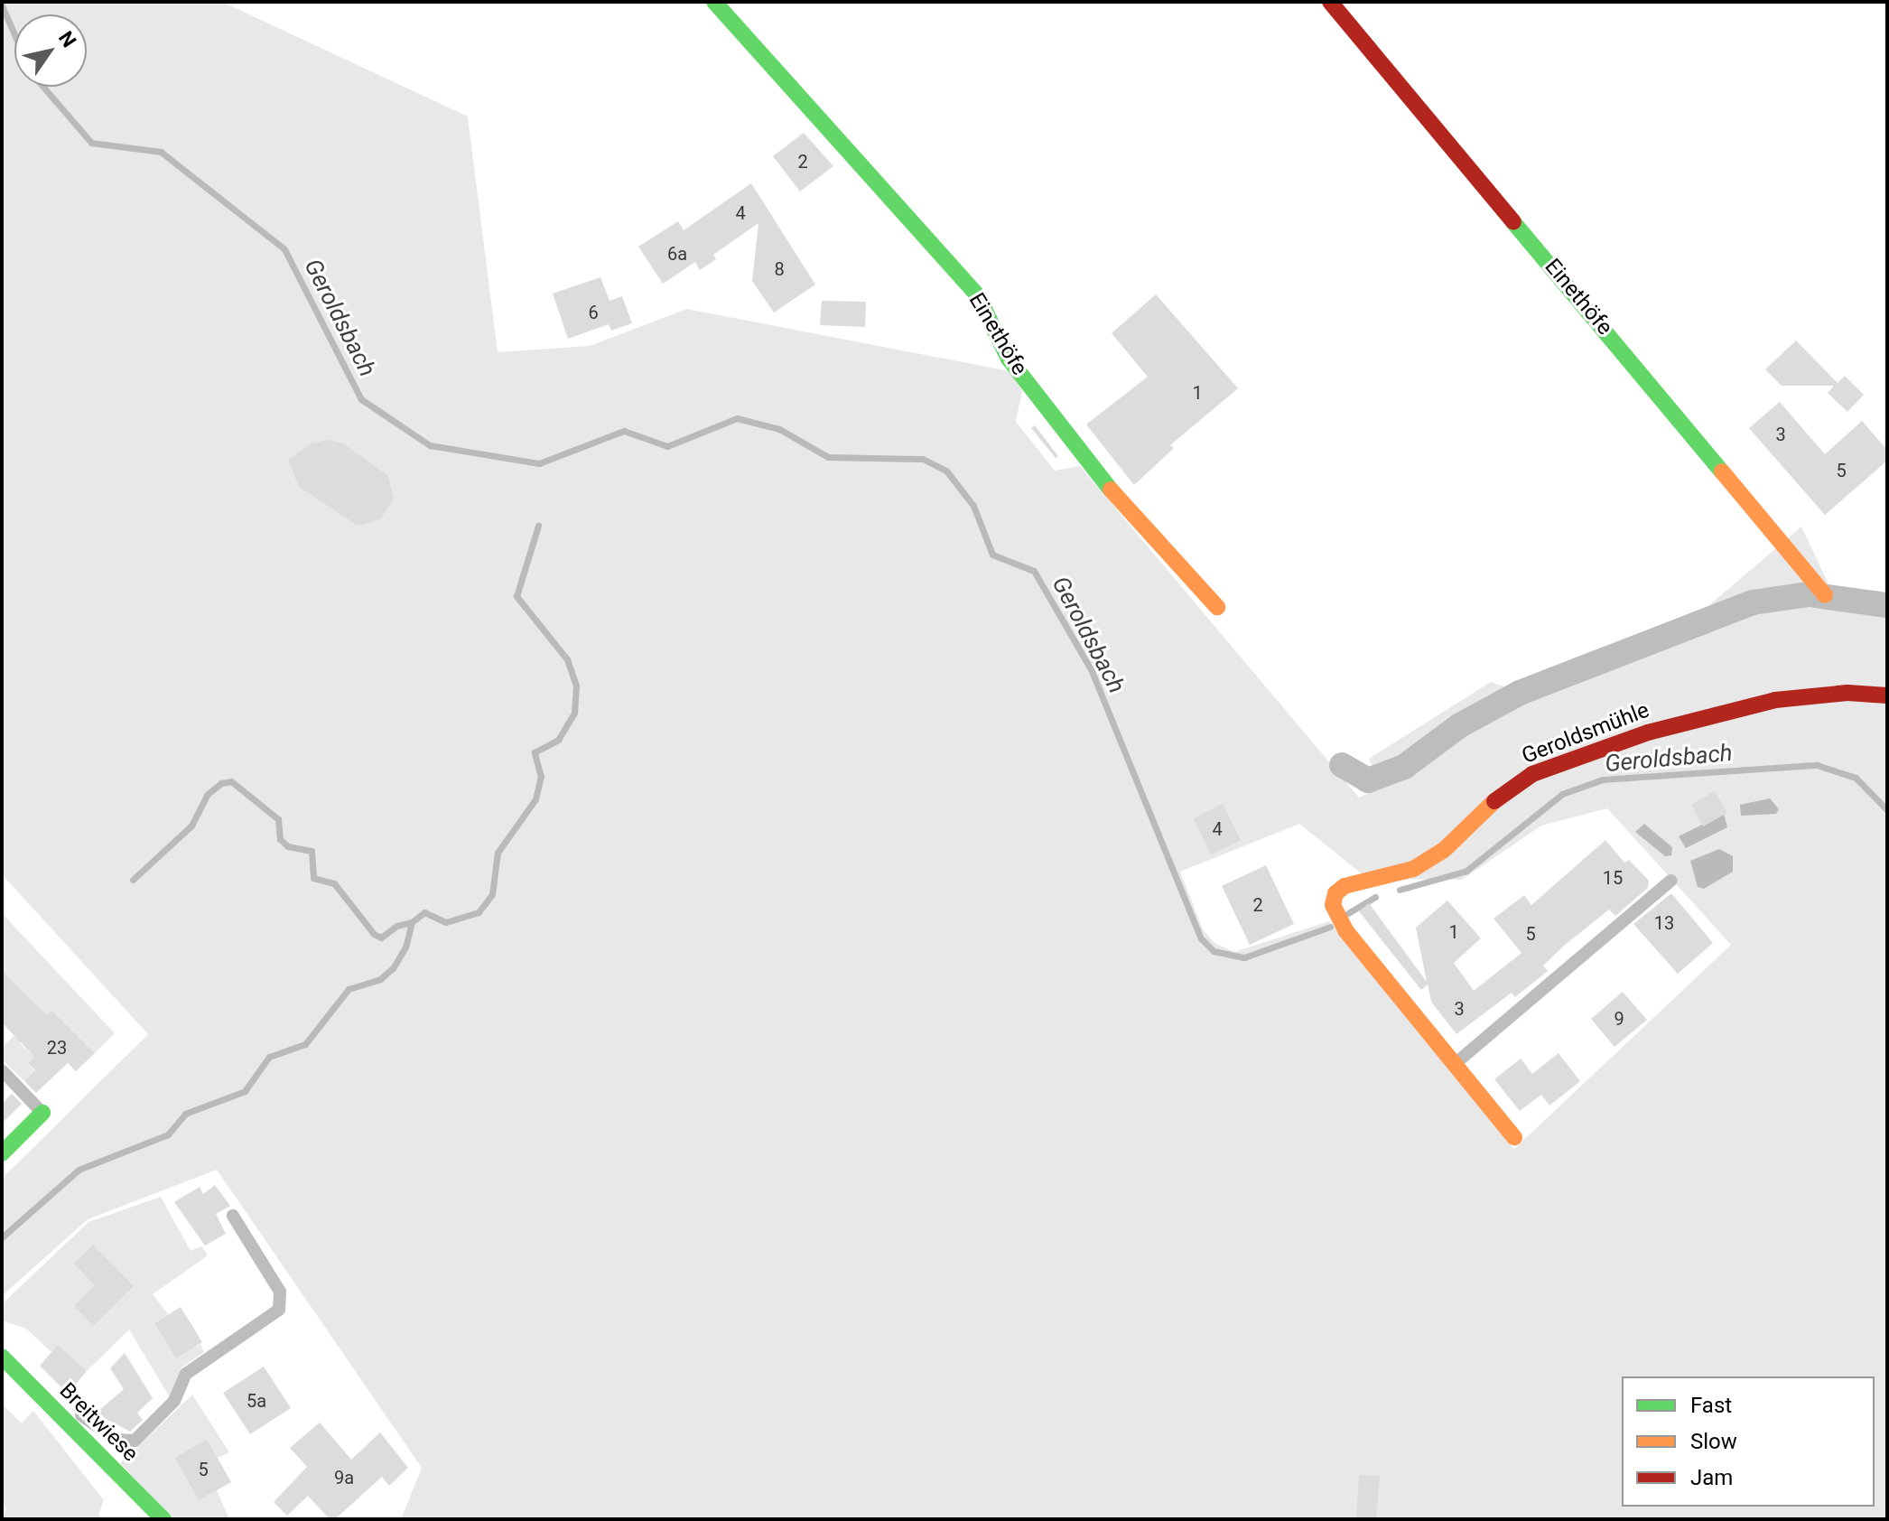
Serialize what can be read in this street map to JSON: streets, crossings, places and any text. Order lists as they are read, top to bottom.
{
  "streets": {
    "street": ["Einethöfe", "Geroldsmühle", "Breitwiese"]
  },
  "water": ["Geroldsbach"],
  "house_numbers": [
    "2",
    "4",
    "6a",
    "8",
    "6",
    "1",
    "3",
    "5",
    "4",
    "15",
    "2",
    "13",
    "1",
    "5",
    "3",
    "9",
    "23",
    "5a",
    "5",
    "9a"
  ],
  "legend": ["Fast", "Slow", "Jam"],
  "north": "top right"
}
